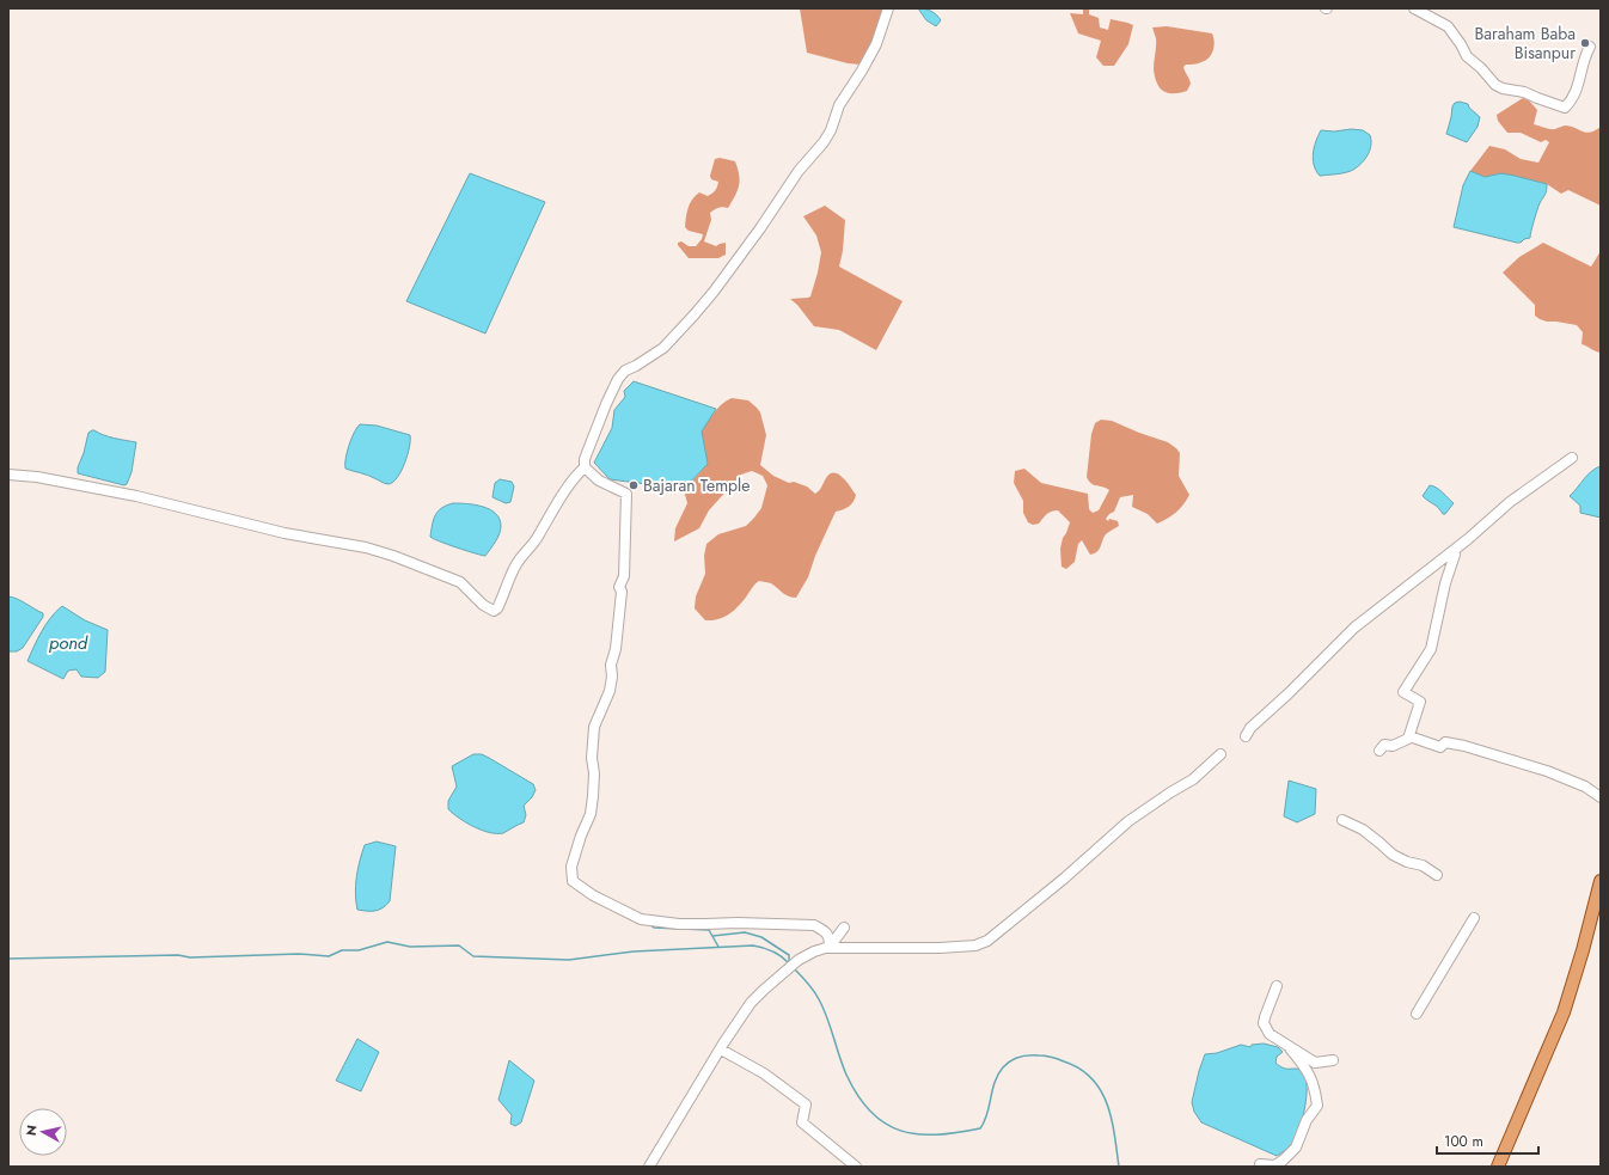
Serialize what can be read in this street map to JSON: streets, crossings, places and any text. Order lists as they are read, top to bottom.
{
  "water": ["pond"],
  "places": ["Baraham Baba Bisanpur", "Bajaran Temple"],
  "scale_bar": "100 m",
  "north": "left"
}
